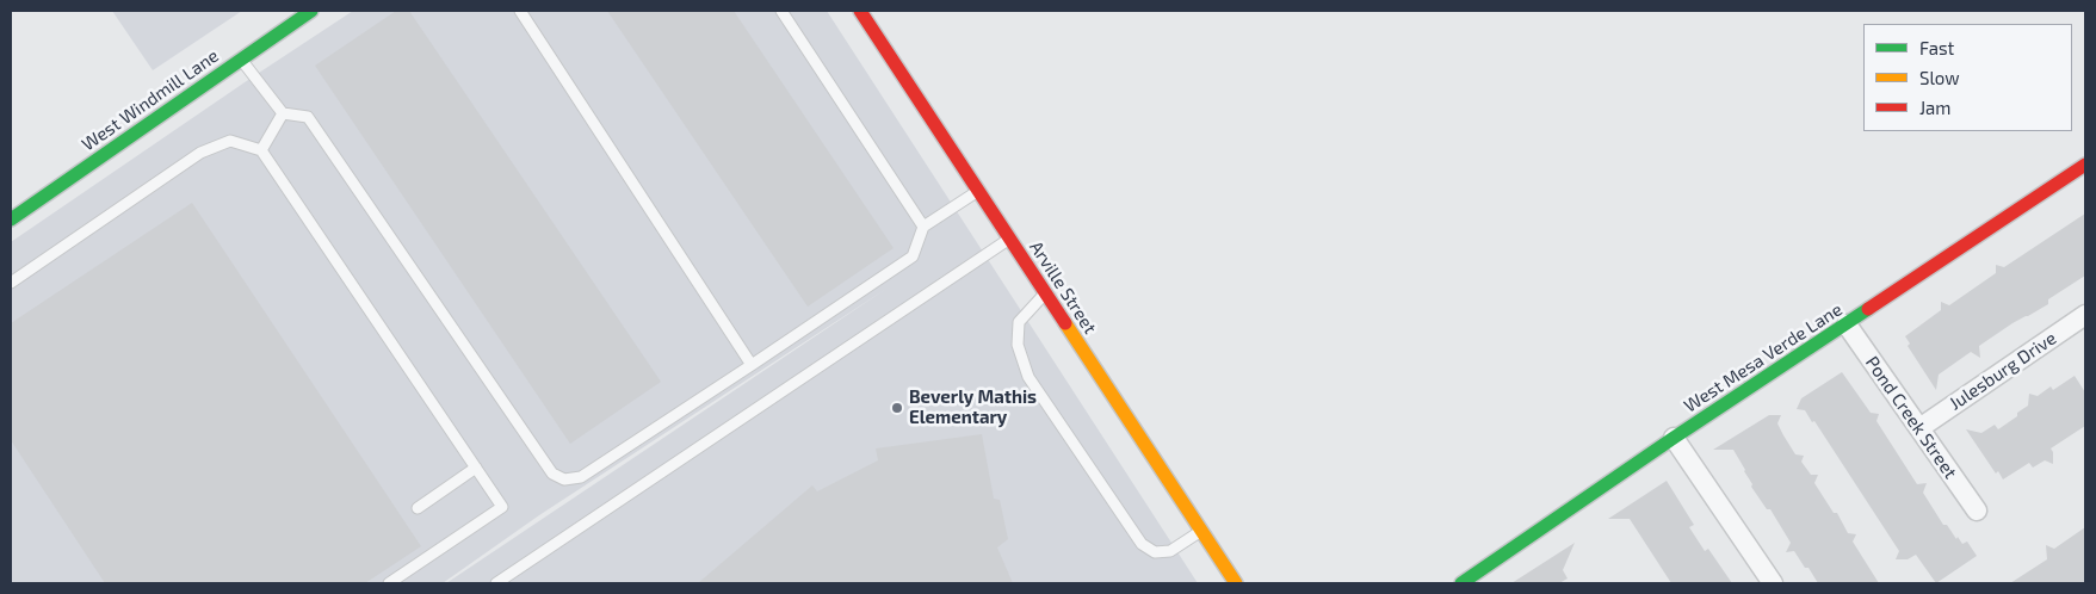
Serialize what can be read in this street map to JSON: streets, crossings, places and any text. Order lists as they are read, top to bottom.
{
  "streets": {
    "street": [
      "West Windmill Lane",
      "Arville Street",
      "West Mesa Verde Lane",
      "Julesburg Drive",
      "Pond Creek Street"
    ]
  },
  "crossings": [
    ["West Mesa Verde Lane", "Pond Creek Street"],
    ["Julesburg Drive", "Pond Creek Street"]
  ],
  "places": ["Beverly Mathis Elementary"],
  "legend": ["Fast", "Slow", "Jam"]
}
